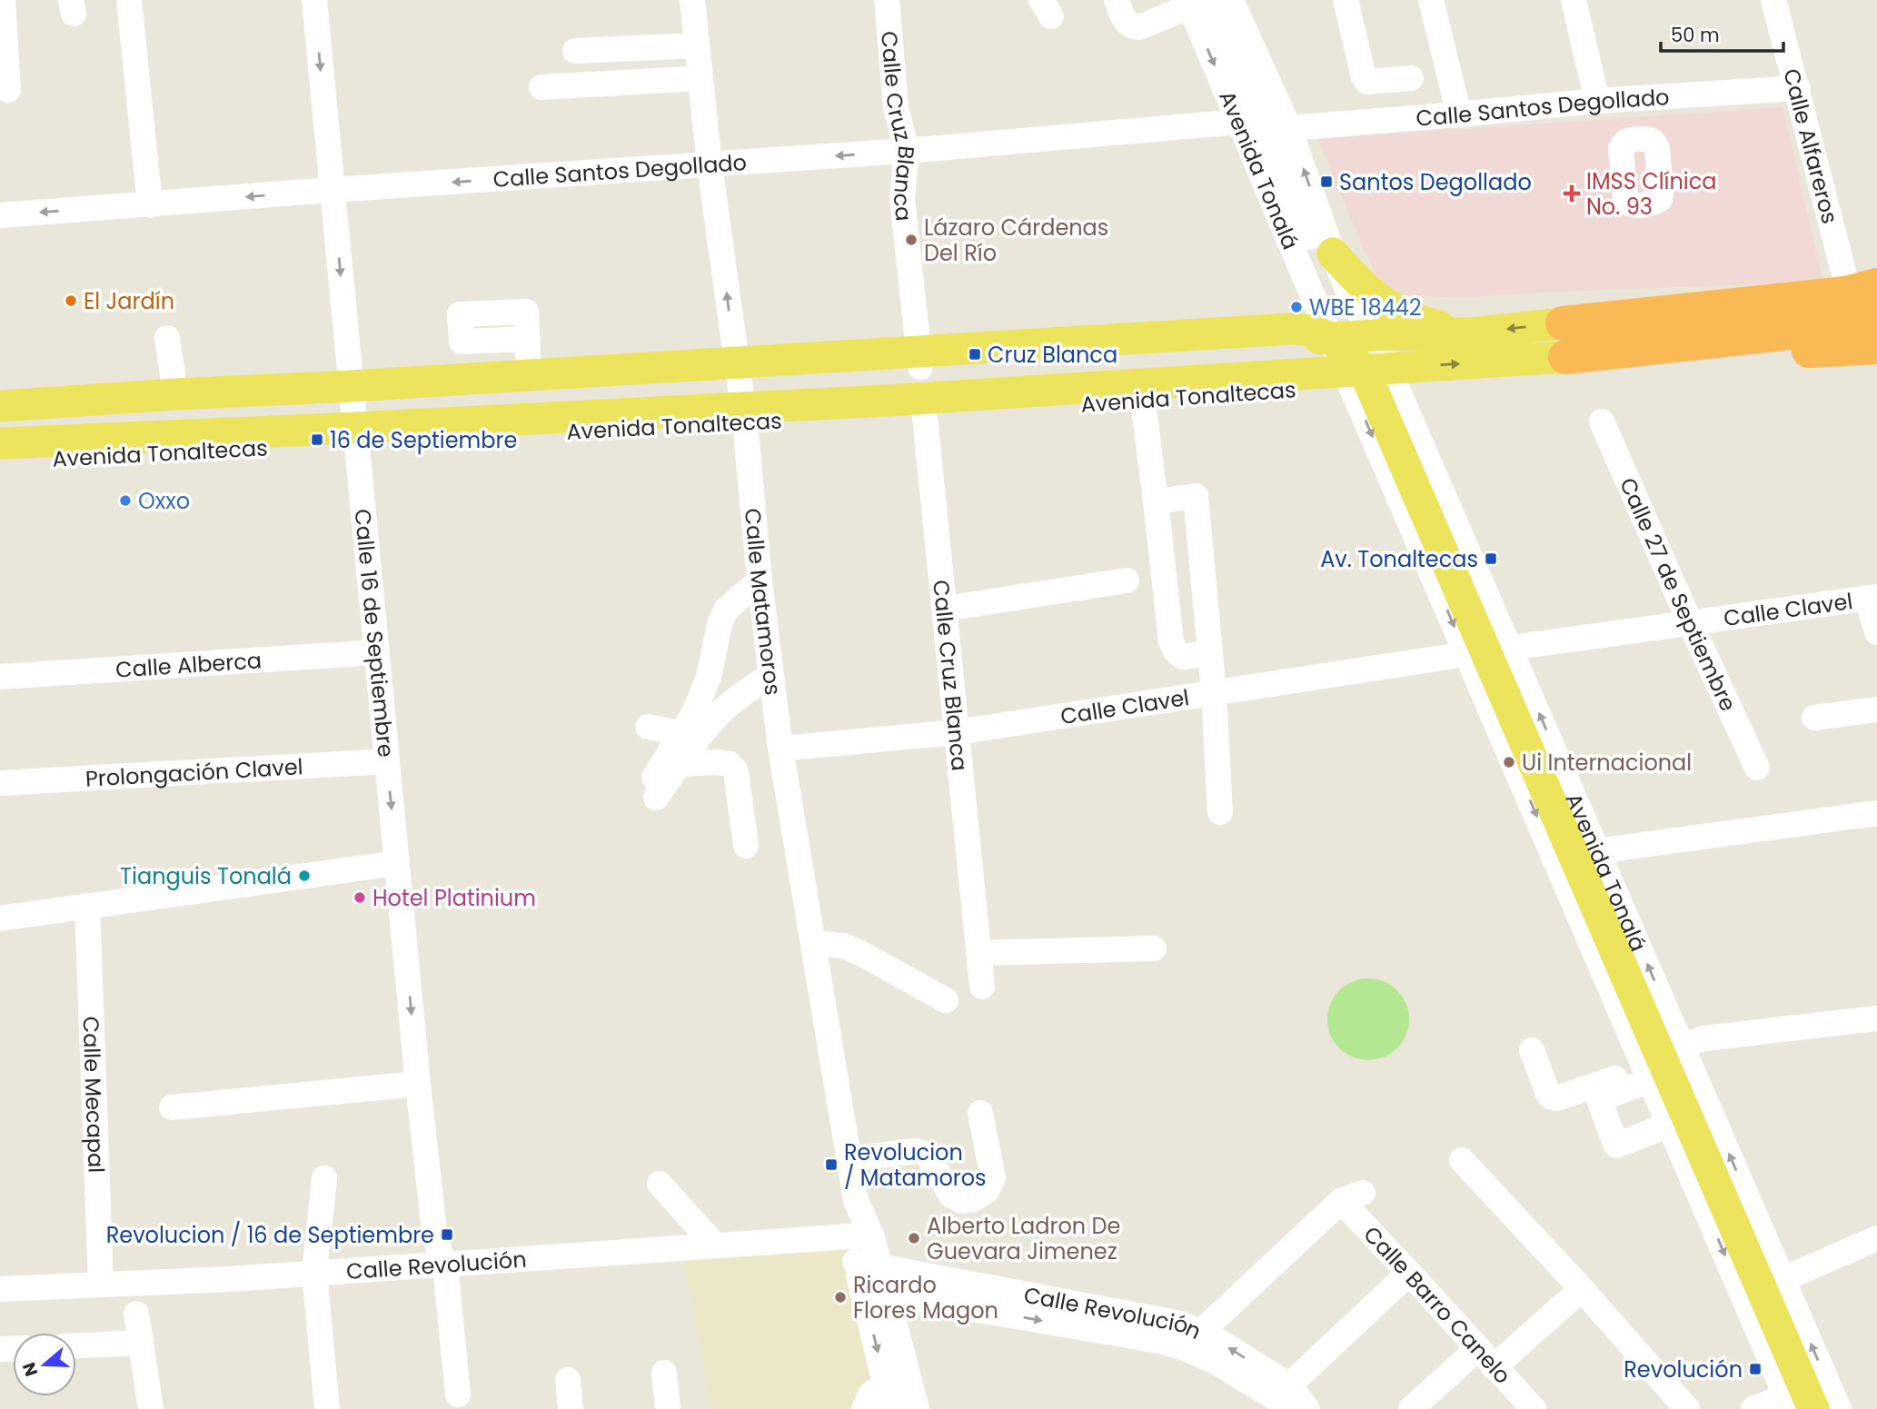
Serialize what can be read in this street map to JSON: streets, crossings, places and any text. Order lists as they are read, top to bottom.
{
  "streets": {
    "main road": ["Avenida Tonalá", "Avenida Tonaltecas"],
    "street": [
      "Calle Santos Degollado",
      "Calle Cruz Blanca",
      "Calle Alfareros",
      "Calle 27 de Septiembre",
      "Calle Matamoros",
      "Calle Clavel",
      "Calle 16 de Septiembre",
      "Calle Alberca",
      "Prolongación Clavel",
      "Calle Mecapal",
      "Calle Revolución",
      "Calle Barro Canelo"
    ]
  },
  "crossings": [
    ["Calle Santos Degollado", "Calle Cruz Blanca"],
    ["Calle Santos Degollado", "Calle Alfareros"],
    ["Calle Santos Degollado", "Avenida Tonalá"],
    ["Calle Santos Degollado", "Calle Matamoros"],
    ["Calle Santos Degollado", "Calle 16 de Septiembre"],
    ["Calle Cruz Blanca", "Avenida Tonaltecas"],
    ["Calle Cruz Blanca", "Calle Clavel"],
    ["Avenida Tonalá", "Avenida Tonaltecas"],
    ["Avenida Tonalá", "Calle Clavel"],
    ["Avenida Tonaltecas", "Calle Matamoros"],
    ["Avenida Tonaltecas", "Calle 16 de Septiembre"],
    ["Calle 27 de Septiembre", "Calle Clavel"],
    ["Calle Matamoros", "Calle Clavel"],
    ["Calle Matamoros", "Calle Revolución"],
    ["Calle 16 de Septiembre", "Calle Alberca"],
    ["Calle 16 de Septiembre", "Prolongación Clavel"],
    ["Calle 16 de Septiembre", "Calle Revolución"],
    ["Calle Mecapal", "Calle Revolución"],
    ["Calle Revolución", "Calle Barro Canelo"]
  ],
  "places": {
    "transit": [
      "Santos Degollado",
      "Cruz Blanca",
      "16 de Septiembre",
      "Av. Tonaltecas",
      "Revolucion / Matamoros",
      "Revolucion / 16 de Septiembre",
      "Revolución"
    ],
    "health": ["IMSS Clínica No. 93"],
    "other": [
      "Lázaro Cárdenas Del Río",
      "El Jardín",
      "WBE 18442",
      "Oxxo",
      "Ui Internacional",
      "Tianguis Tonalá",
      "Hotel Platinium",
      "Alberto Ladron De Guevara Jimenez",
      "Ricardo Flores Magon"
    ]
  },
  "scale_bar": "50 m",
  "north": "left"
}
